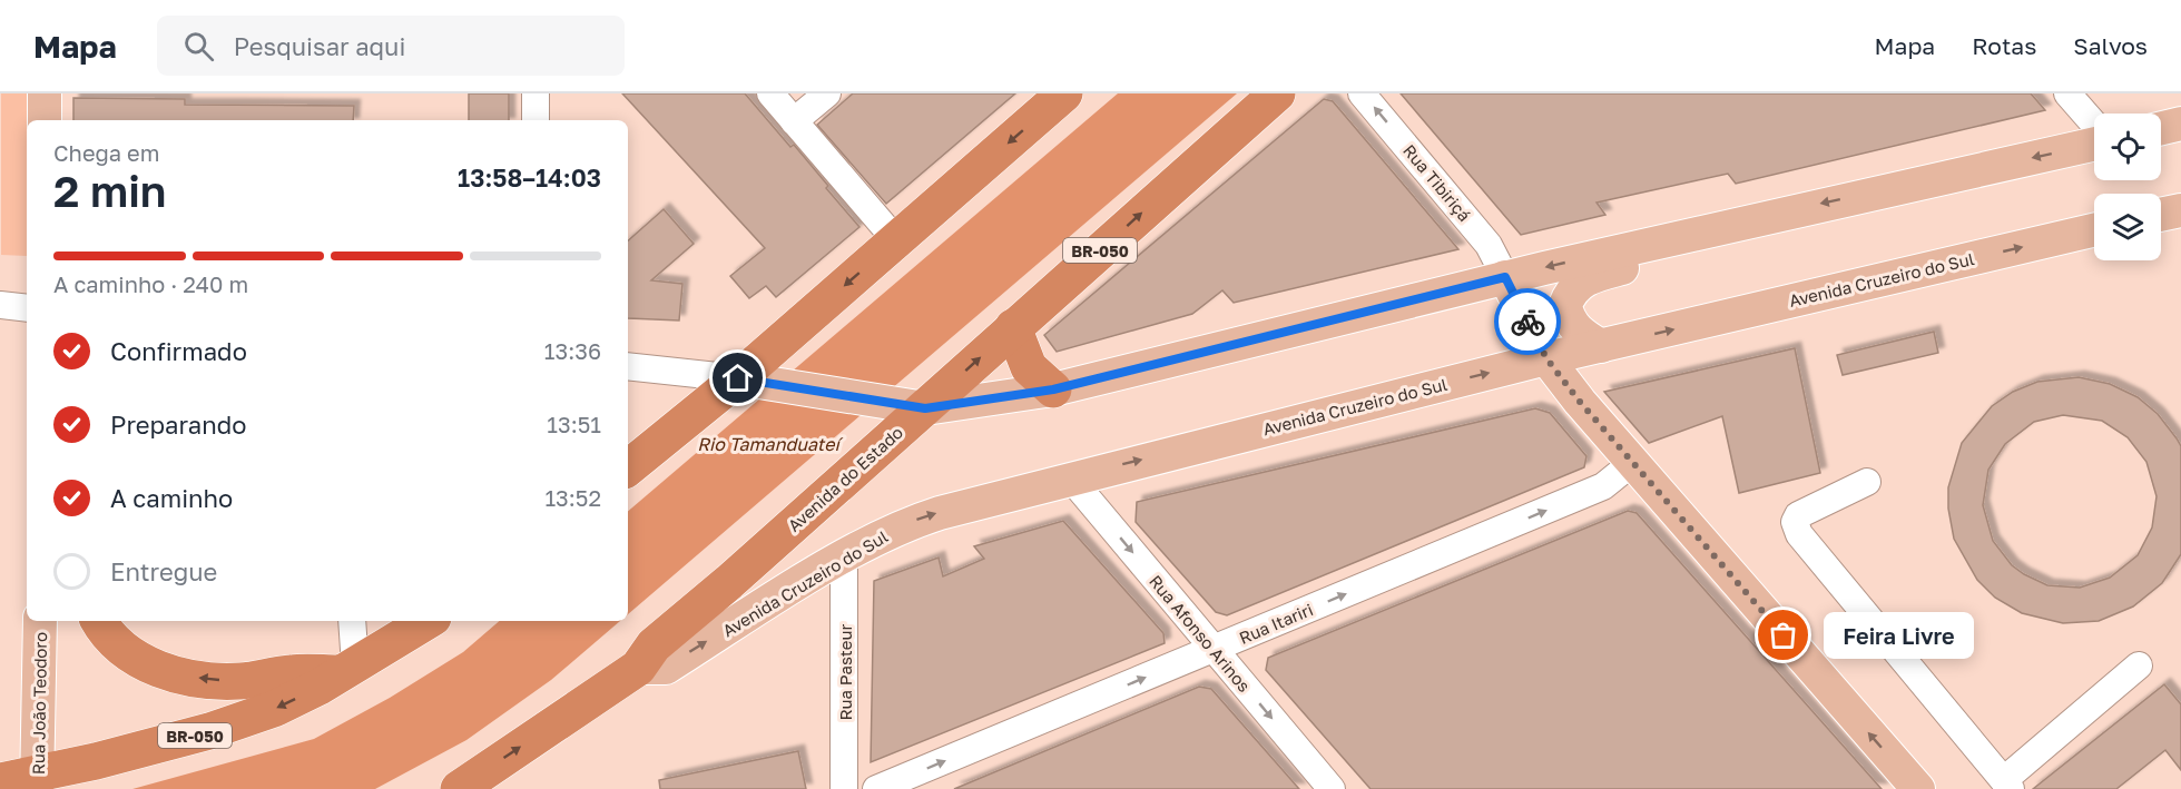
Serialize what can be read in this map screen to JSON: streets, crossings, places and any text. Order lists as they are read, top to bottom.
{
  "streets": {
    "highway": ["BR-050", "Avenida do Estado"],
    "main road": ["Avenida Cruzeiro do Sul", "Rua João Teodoro"],
    "street": [
      "Rua Tibiriçá",
      "Rua Itariri",
      "Rua Afonso Arinos",
      "Rua Pasteur"
    ]
  },
  "crossings": [
    ["BR-050", "Rua João Teodoro"],
    ["Avenida Cruzeiro do Sul", "Avenida do Estado"],
    ["Avenida Cruzeiro do Sul", "Rua Afonso Arinos"],
    ["Avenida Cruzeiro do Sul", "Rua Pasteur"],
    ["Rua Itariri", "Rua Afonso Arinos"]
  ],
  "one_way": ["Rua Tibiriçá", "Rua Itariri", "Rua Afonso Arinos"],
  "water": ["Rio Tamanduateí"],
  "places": ["Feira Livre"],
  "page": {
    "header": "Mapa",
    "search": "Pesquisar aqui",
    "nav": ["Mapa", "Rotas", "Salvos"],
    "heading": ["2 min", "Chega em", "13:58–14:03"],
    "bar": "A caminho · 240 m",
    "list": [
      ["Confirmado", "13:36"],
      ["Preparando", "13:51"],
      ["A caminho", "13:52"],
      "Entregue"
    ],
    "bubble": "Feira Livre"
  }
}
